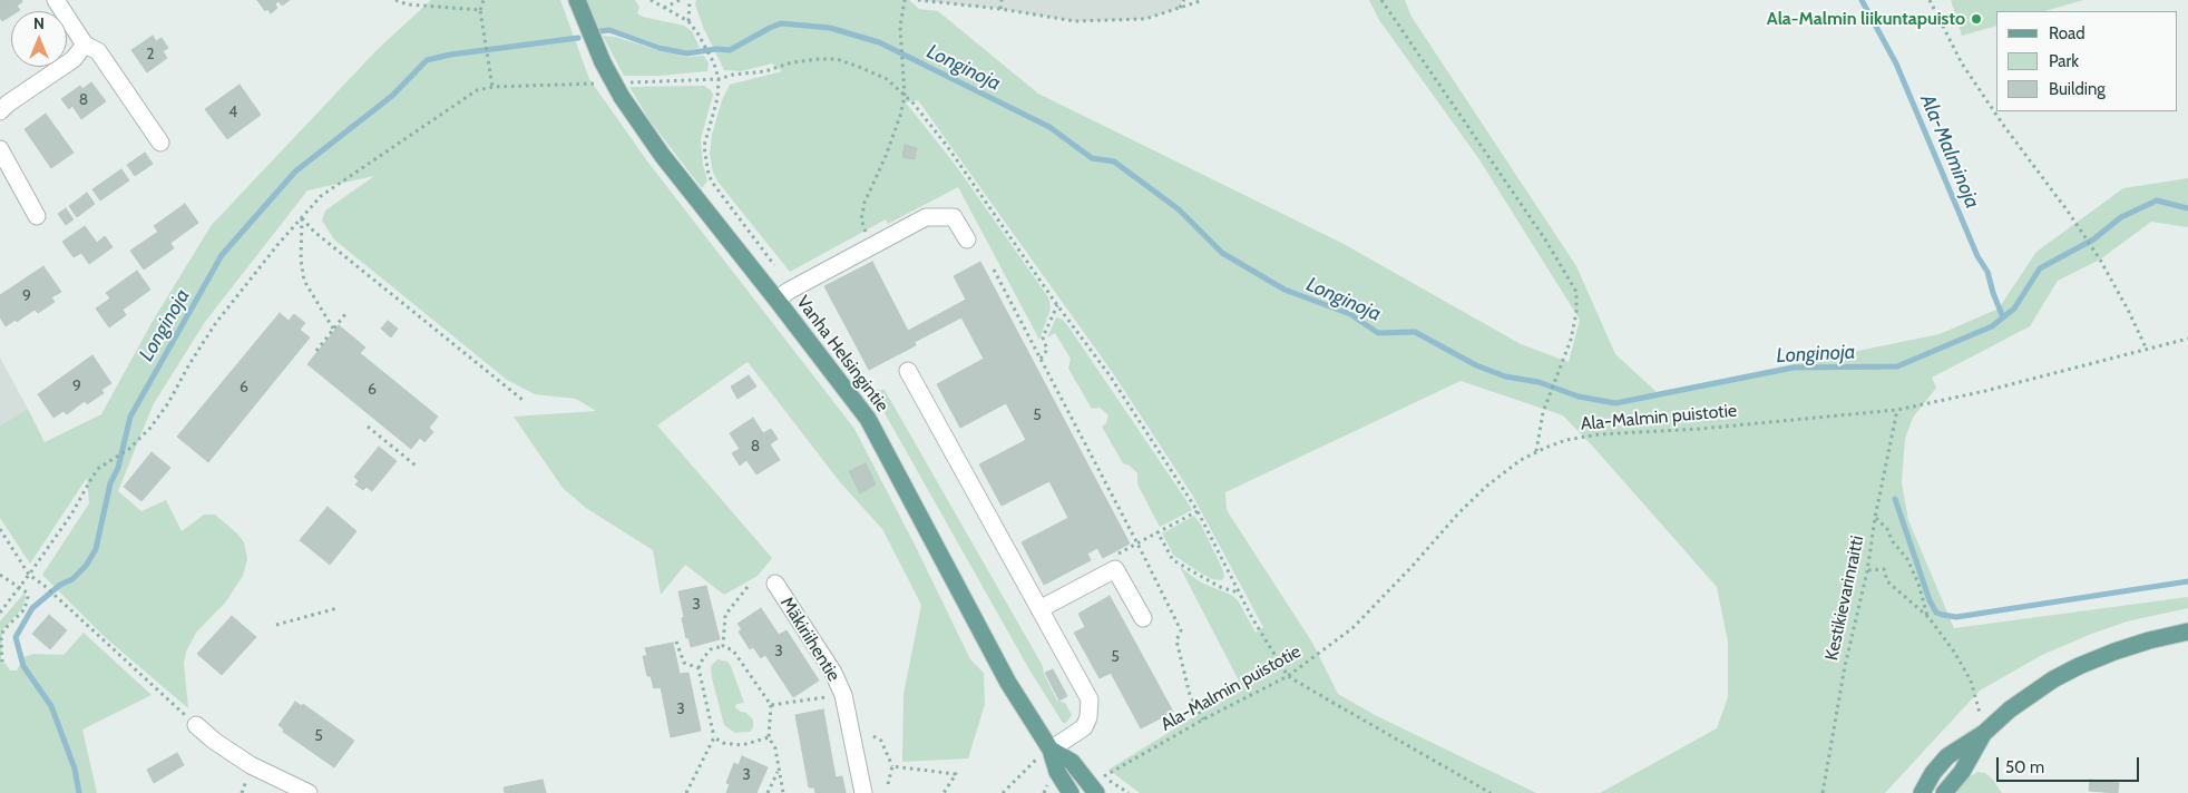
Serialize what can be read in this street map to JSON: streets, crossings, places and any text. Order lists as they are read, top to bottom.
{
  "streets": {
    "main road": ["Vanha Helsingintie"],
    "street": ["Mäkiriihentie"],
    "path": ["Ala-Malmin puistotie", "Kestikievarinraitti"]
  },
  "crossings": [
    ["Ala-Malmin puistotie", "Kestikievarinraitti"]
  ],
  "water": ["Longinoja", "Ala-Malminoja"],
  "places": ["Ala-Malmin liikuntapuisto"],
  "house_numbers": [
    "2",
    "8",
    "4",
    "9",
    "9",
    "6",
    "6",
    "5",
    "8",
    "3",
    "3",
    "5",
    "3",
    "5",
    "3"
  ],
  "legend": ["Road", "Park", "Building"],
  "scale_bar": "50 m",
  "north": "top"
}
